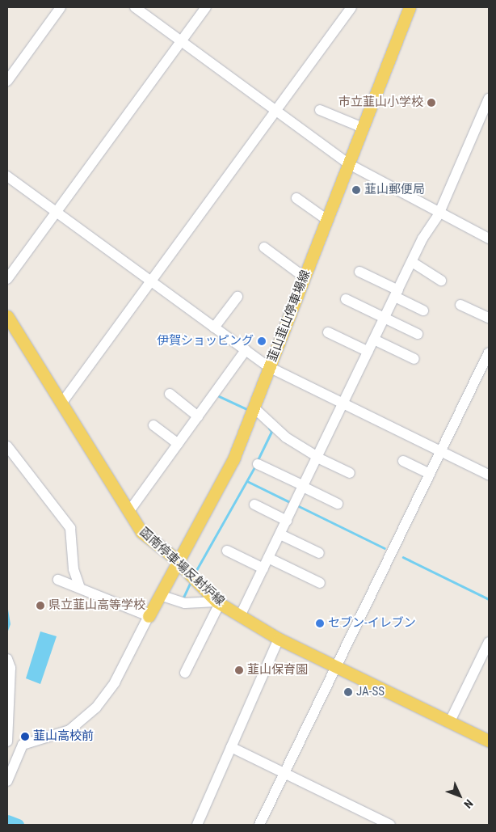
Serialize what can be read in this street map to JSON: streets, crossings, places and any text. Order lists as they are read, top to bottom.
{
  "streets": {
    "main road": ["韮山韮山停車場線", "函南停車場反射炉線"]
  },
  "crossings": [
    ["韮山韮山停車場線", "函南停車場反射炉線"]
  ],
  "places": [
    "市立韮山小学校",
    "韮山郵便局",
    "伊賀ショッピング",
    "県立韮山高等学校",
    "セブン-イレブン",
    "韮山保育園",
    "JA-SS",
    "韮山高校前"
  ],
  "north": "bottom right"
}
